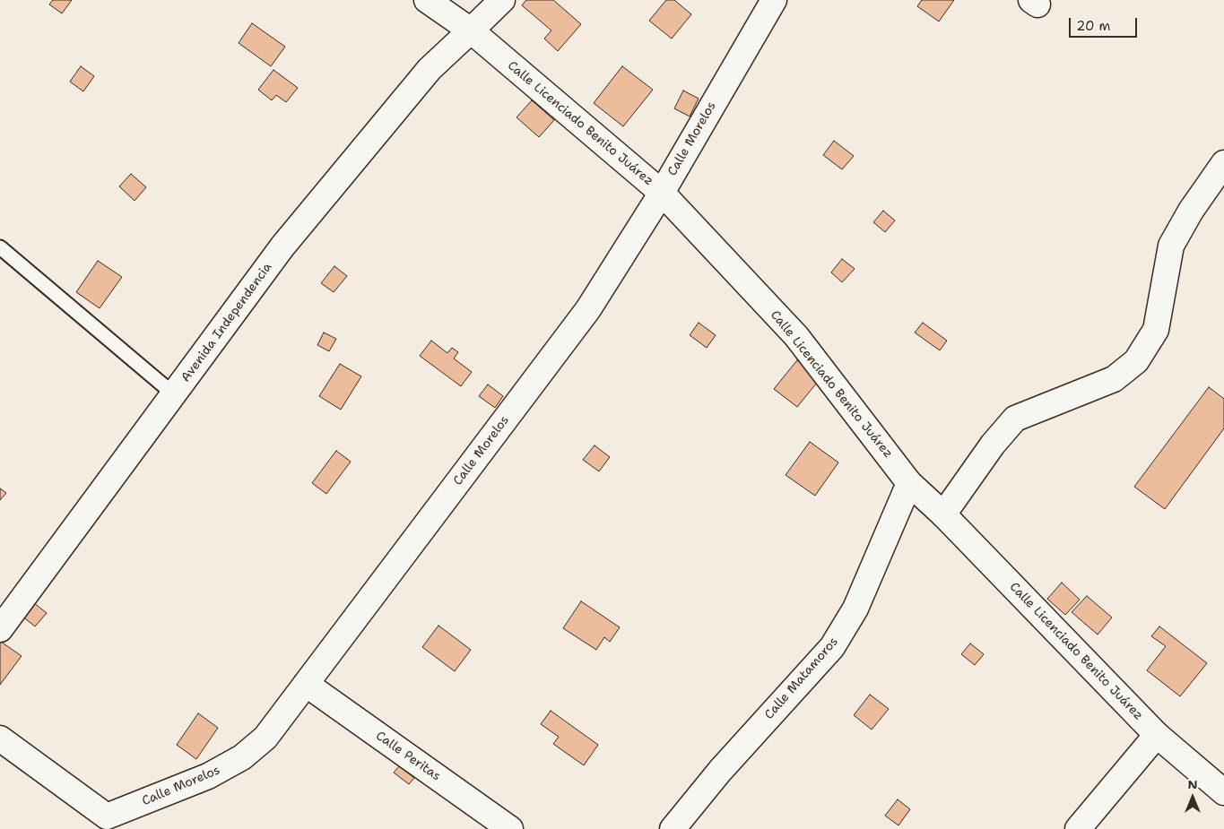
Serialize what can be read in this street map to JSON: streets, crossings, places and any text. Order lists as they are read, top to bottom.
{
  "streets": {
    "street": [
      "Calle Licenciado Benito Juárez",
      "Calle Morelos",
      "Avenida Independencia",
      "Calle Matamoros",
      "Calle Peritas"
    ]
  },
  "crossings": [
    ["Calle Licenciado Benito Juárez", "Calle Morelos"],
    ["Calle Licenciado Benito Juárez", "Avenida Independencia"],
    ["Calle Licenciado Benito Juárez", "Calle Matamoros"],
    ["Calle Morelos", "Calle Peritas"]
  ],
  "scale_bar": "20 m",
  "north": "top"
}
